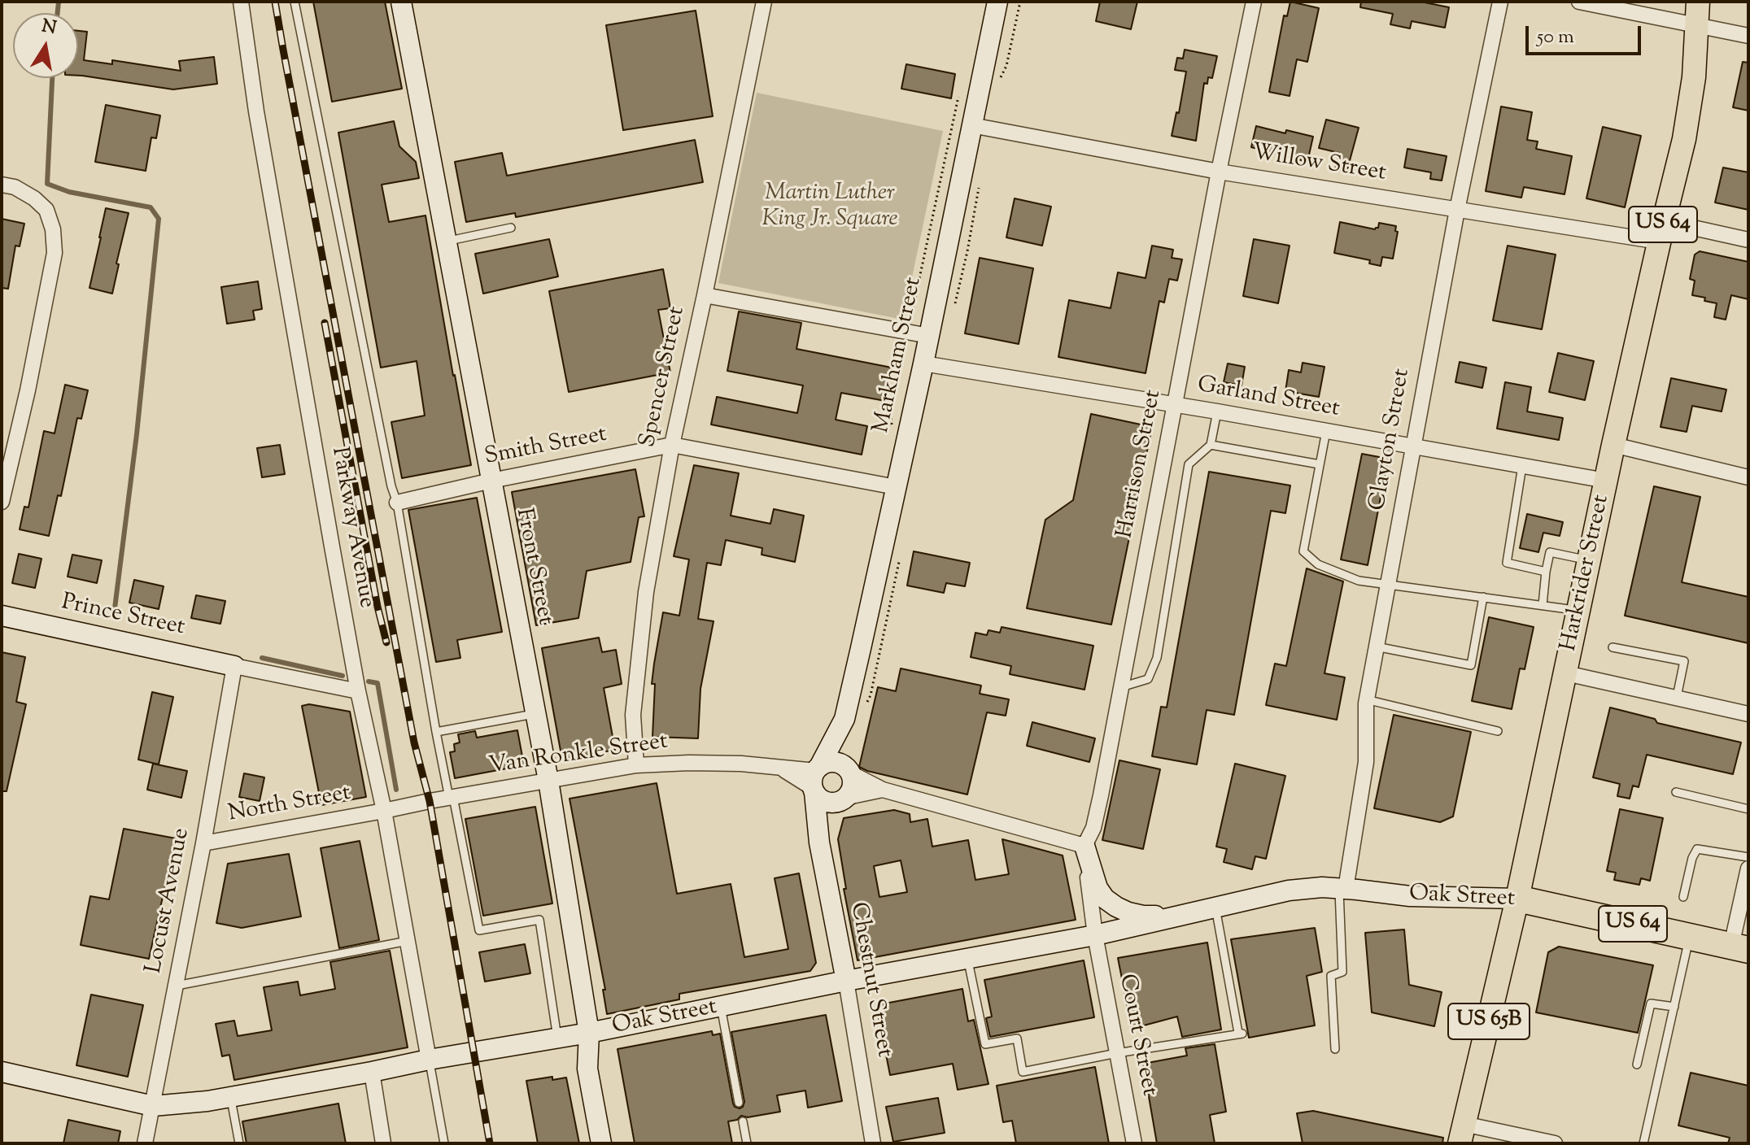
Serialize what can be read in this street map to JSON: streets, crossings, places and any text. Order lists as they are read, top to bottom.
{
  "streets": {
    "highway": ["US 64", "Oak Street"],
    "main road": ["Harkrider Street", "US 65B"],
    "street": [
      "Willow Street",
      "Markham Street",
      "Spencer Street",
      "Garland Street",
      "Clayton Street",
      "Smith Street",
      "Harrison Street",
      "Parkway Avenue",
      "Front Street",
      "Prince Street",
      "Van Ronkle Street",
      "North Street",
      "Locust Avenue",
      "Chestnut Street",
      "Court Street"
    ]
  },
  "crossings": [
    ["Willow Street", "Markham Street"],
    ["Willow Street", "Clayton Street"],
    ["Willow Street", "Harrison Street"],
    ["Willow Street", "Harkrider Street"],
    ["Markham Street", "Garland Street"],
    ["Markham Street", "Smith Street"],
    ["Markham Street", "Van Ronkle Street"],
    ["Markham Street", "Chestnut Street"],
    ["Spencer Street", "Smith Street"],
    ["Spencer Street", "Van Ronkle Street"],
    ["Garland Street", "Clayton Street"],
    ["Garland Street", "Harrison Street"],
    ["Garland Street", "Harkrider Street"],
    ["Clayton Street", "Oak Street"],
    ["Smith Street", "Front Street"],
    ["Harrison Street", "Oak Street"],
    ["Harrison Street", "Court Street"],
    ["Parkway Avenue", "Van Ronkle Street"],
    ["Parkway Avenue", "North Street"],
    ["Parkway Avenue", "Oak Street"],
    ["Front Street", "Van Ronkle Street"],
    ["Front Street", "Oak Street"],
    ["Harkrider Street", "Oak Street"],
    ["Prince Street", "Locust Avenue"],
    ["Van Ronkle Street", "North Street"],
    ["Van Ronkle Street", "Chestnut Street"],
    ["North Street", "Locust Avenue"],
    ["Oak Street", "Locust Avenue"],
    ["Oak Street", "Chestnut Street"],
    ["Oak Street", "Court Street"]
  ],
  "parks": ["Martin Luther King Jr. Square"],
  "scale_bar": "50 m",
  "north": "top"
}
